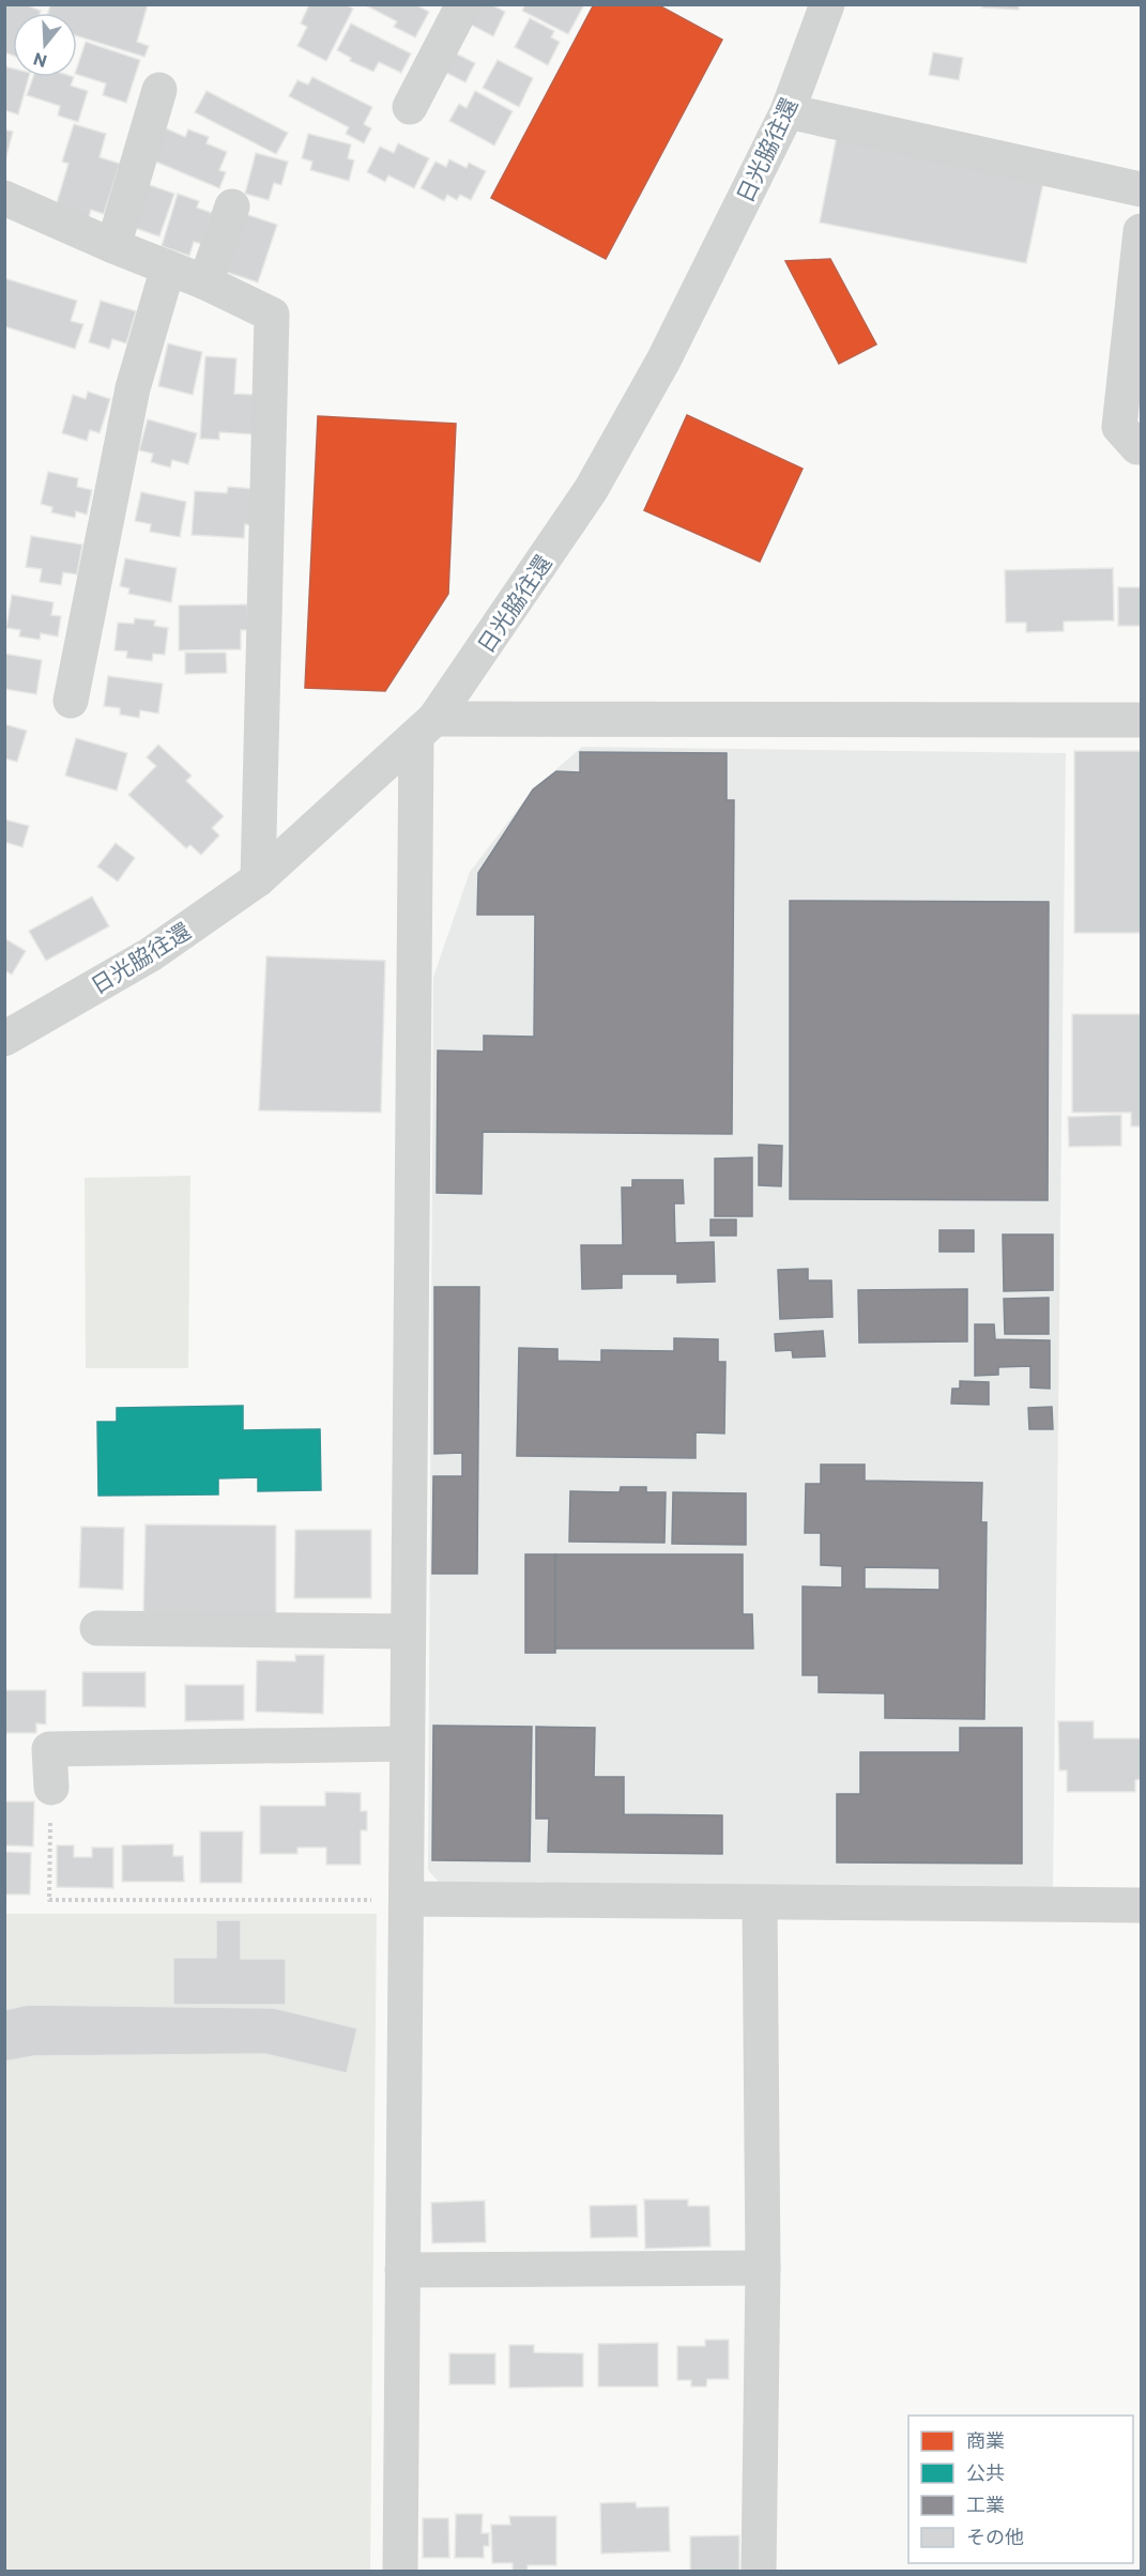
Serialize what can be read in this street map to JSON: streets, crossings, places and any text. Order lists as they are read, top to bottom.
{
  "streets": {
    "street": ["日光脇往還"]
  },
  "legend": [
    "商業",
    "公共",
    "工業",
    "その他"
  ],
  "north": "bottom"
}
